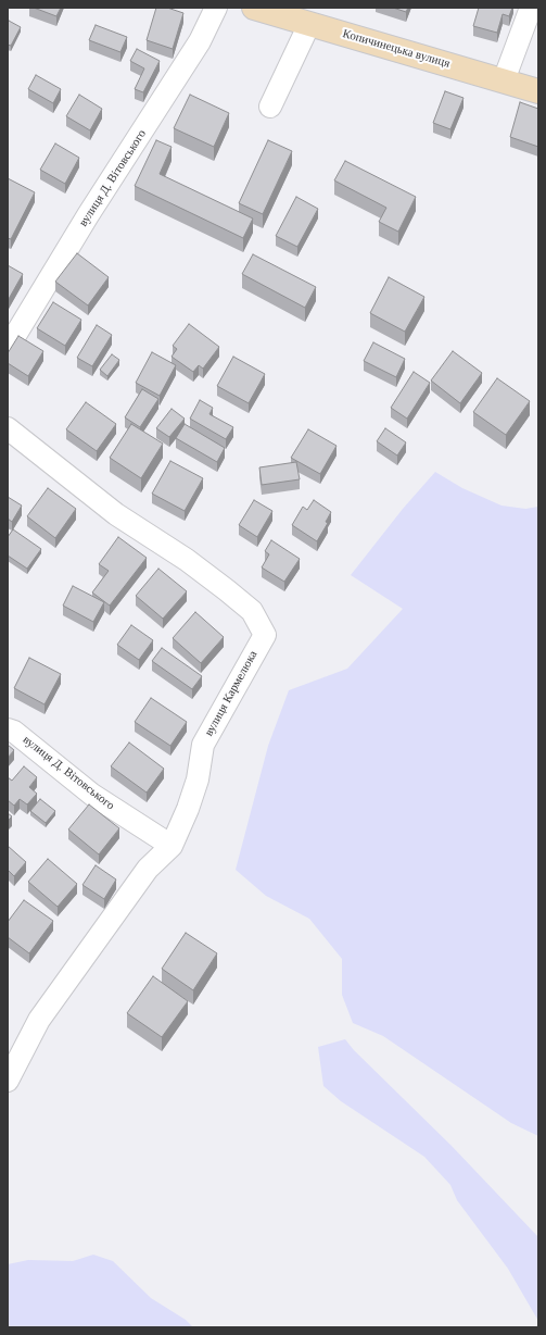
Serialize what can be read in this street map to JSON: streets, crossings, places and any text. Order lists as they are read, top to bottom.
{
  "streets": {
    "main road": ["Копичинецька вулиця"],
    "street": ["вулиця Д. Вітовського", "вулиця Кармелюка"]
  },
  "crossings": [
    ["вулиця Д. Вітовського", "вулиця Кармелюка"]
  ]
}
